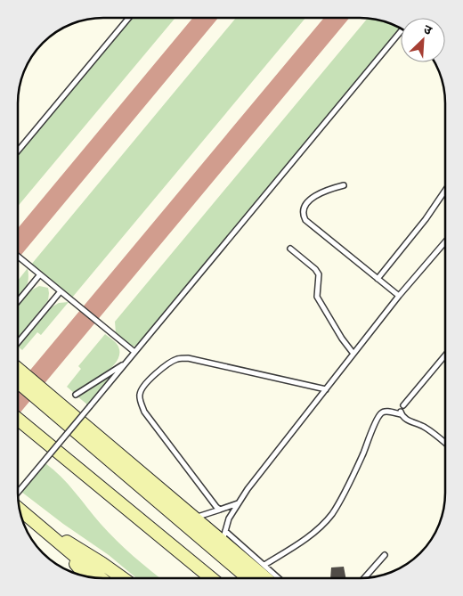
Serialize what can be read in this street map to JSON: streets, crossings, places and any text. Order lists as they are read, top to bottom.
{
  "north": "top right"
}
